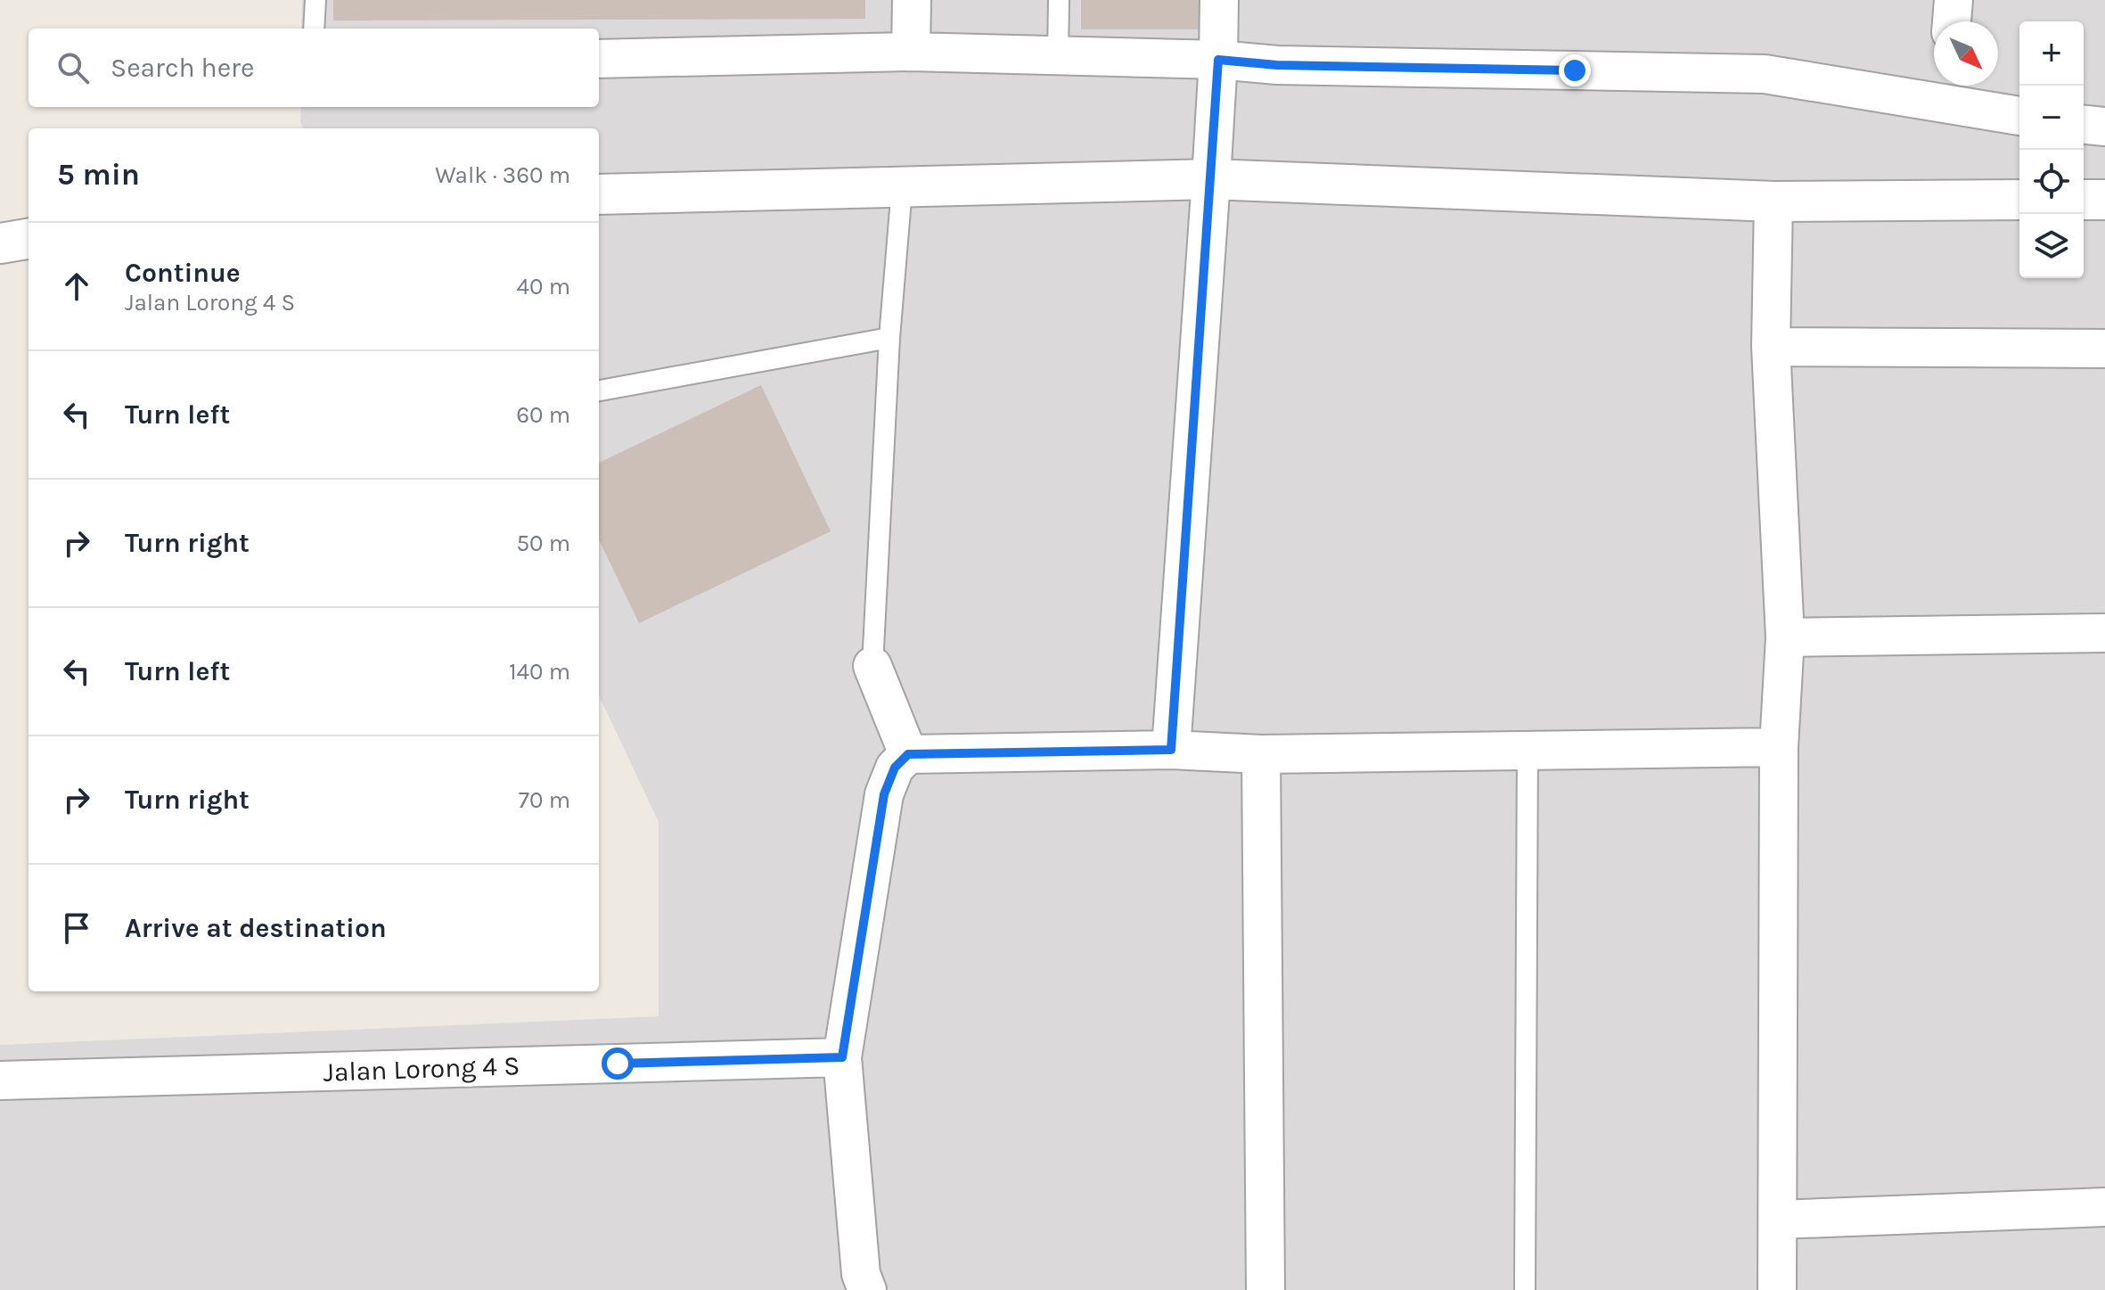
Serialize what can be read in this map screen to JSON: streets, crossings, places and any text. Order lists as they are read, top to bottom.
{
  "streets": {
    "street": ["Jalan Lorong 4 S"]
  },
  "north": "bottom right",
  "page": {
    "map_buttons": ["+", "−"],
    "search": "Search here",
    "heading": ["5 min", "Walk · 360 m"],
    "list": [
      ["Continue", "Jalan Lorong 4 S", "40 m"],
      ["Turn left", "60 m"],
      ["Turn right", "50 m"],
      ["Turn left", "140 m"],
      ["Turn right", "70 m"],
      "Arrive at destination"
    ]
  }
}
